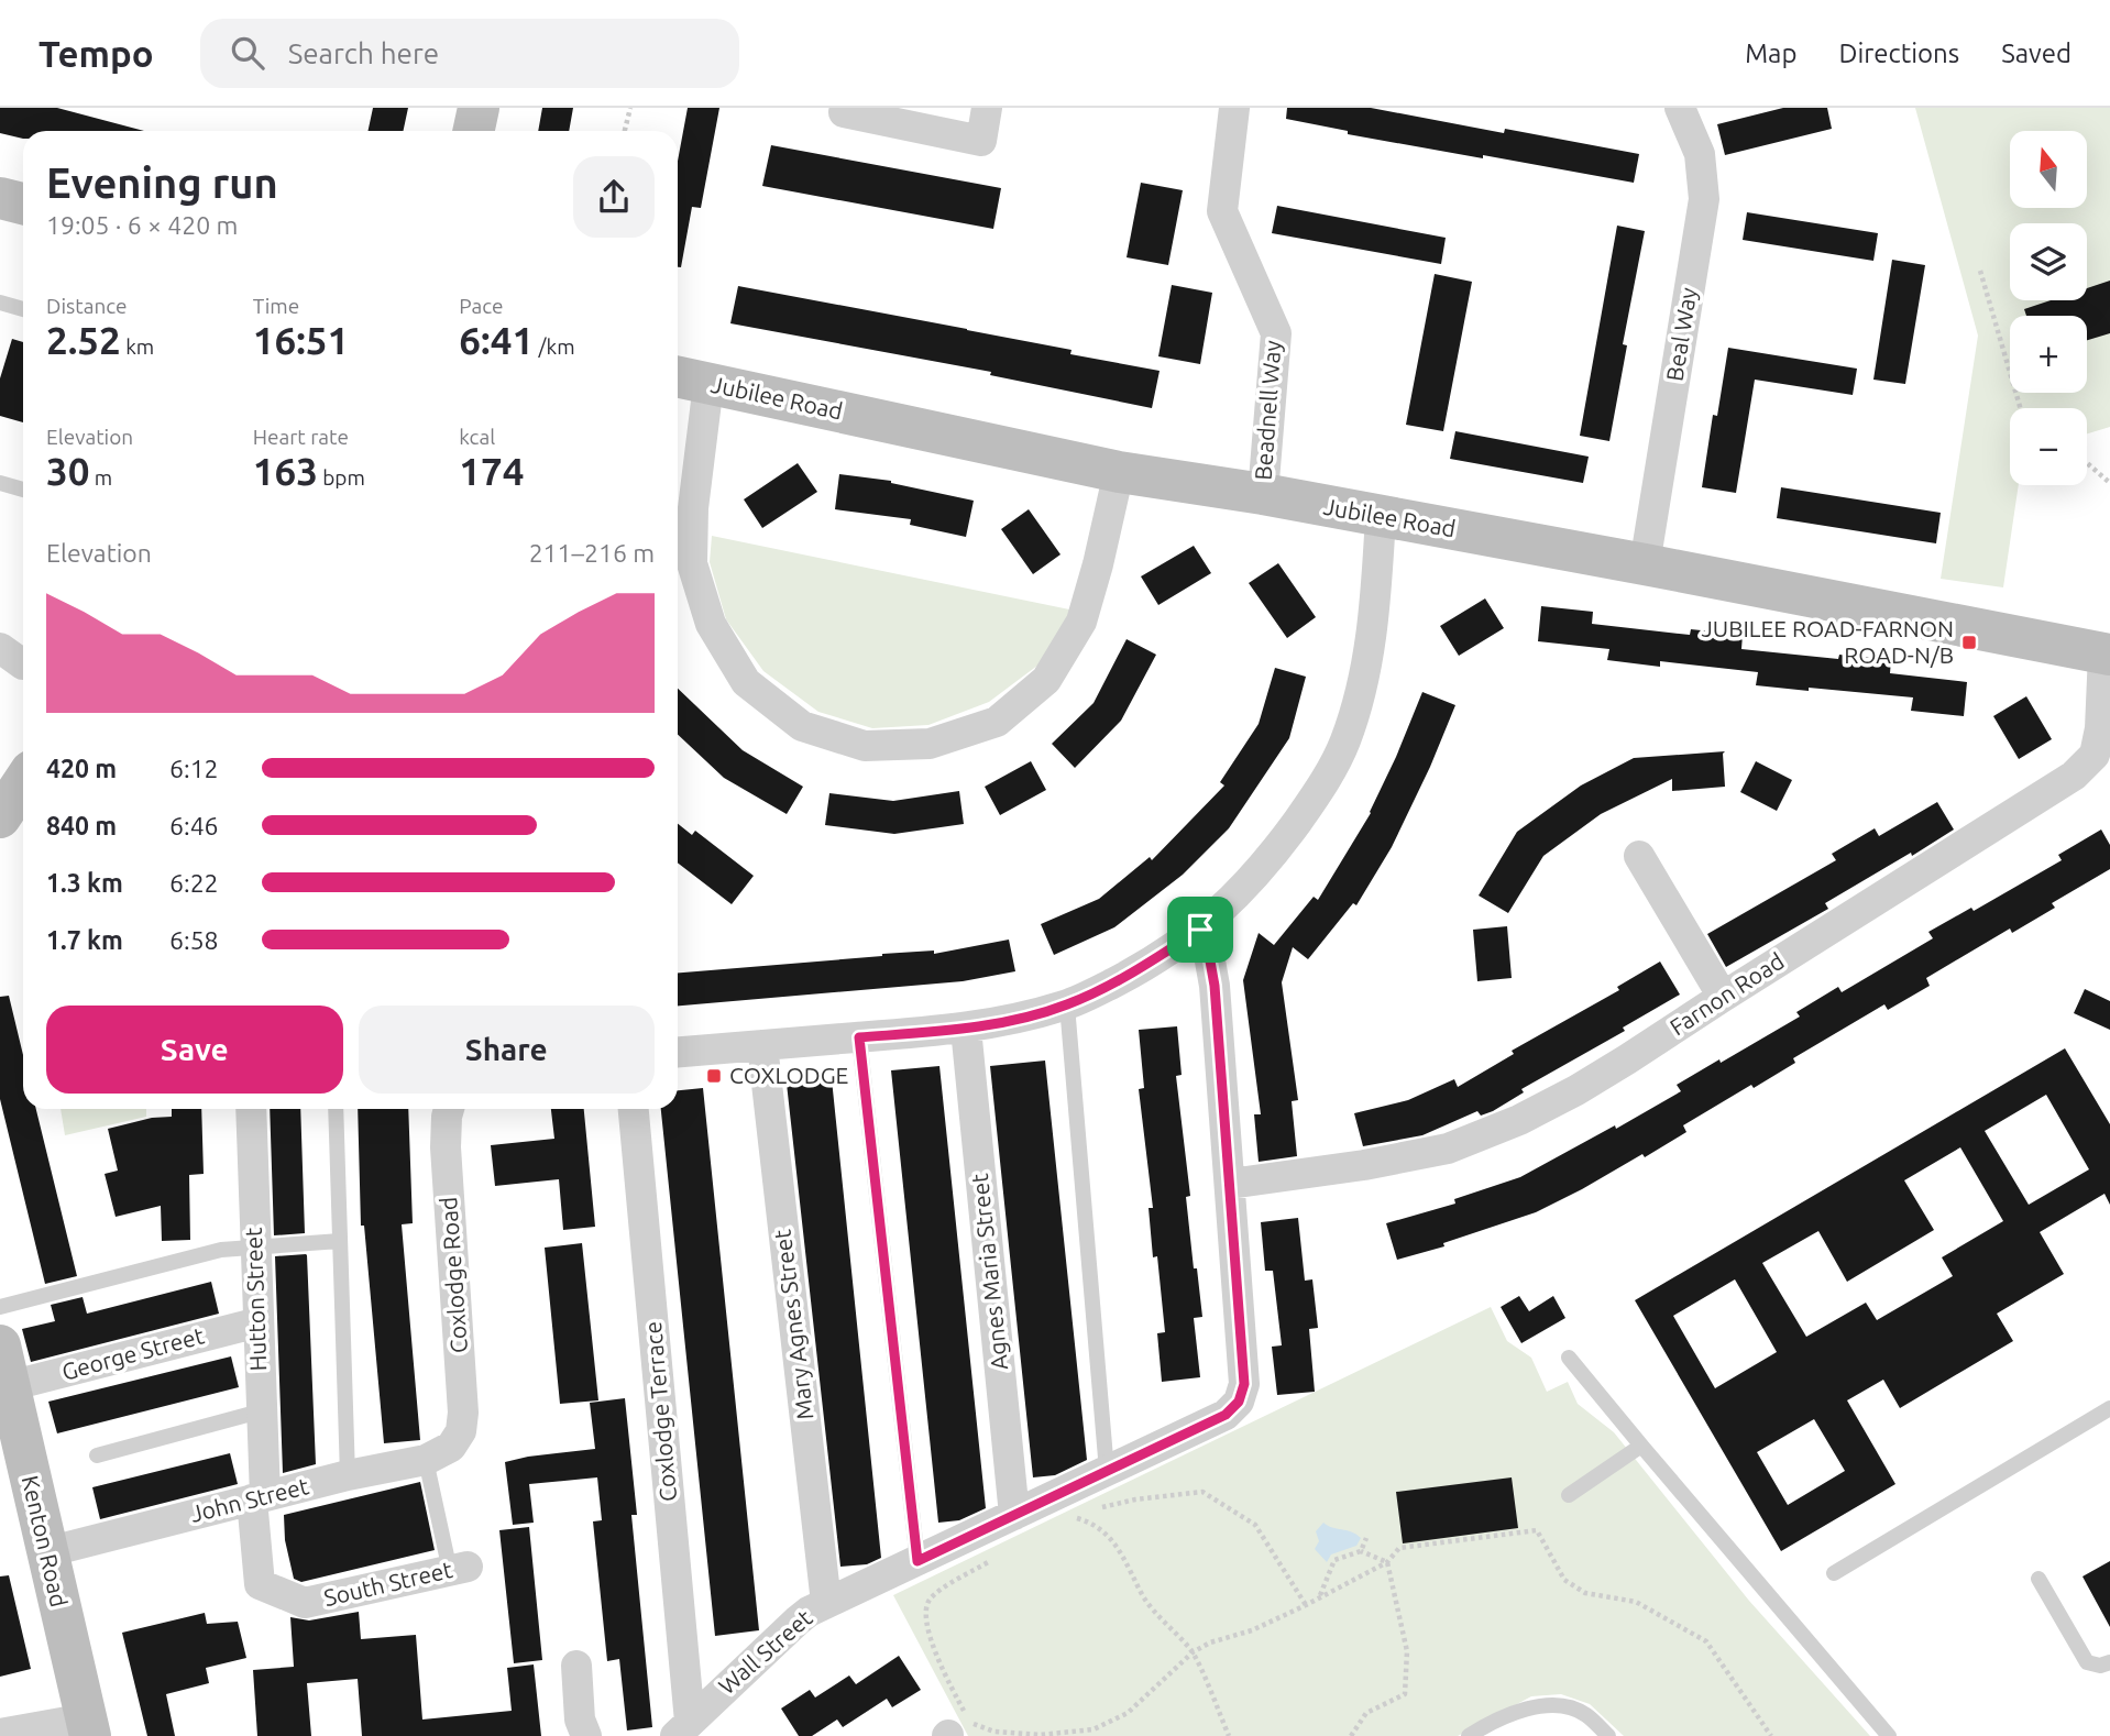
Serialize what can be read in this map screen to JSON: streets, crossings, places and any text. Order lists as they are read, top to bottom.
{
  "streets": {
    "street": [
      "Beal Way",
      "Jubilee Road",
      "Beadnell Way",
      "Farnon Road",
      "Agnes Maria Street",
      "Coxlodge Road",
      "Hutton Street",
      "Mary Agnes Street",
      "George Street",
      "Coxlodge Terrace",
      "John Street",
      "Kenton Road",
      "South Street",
      "Wall Street"
    ]
  },
  "crossings": [
    ["Beal Way", "Jubilee Road"],
    ["Jubilee Road", "Beadnell Way"],
    ["Jubilee Road", "Farnon Road"],
    ["Farnon Road", "Wall Street"],
    ["Agnes Maria Street", "Wall Street"],
    ["Coxlodge Road", "John Street"],
    ["Hutton Street", "George Street"],
    ["Hutton Street", "John Street"],
    ["Hutton Street", "South Street"],
    ["Mary Agnes Street", "Wall Street"],
    ["George Street", "Kenton Road"],
    ["Coxlodge Terrace", "Wall Street"],
    ["John Street", "Kenton Road"],
    ["John Street", "South Street"]
  ],
  "places": {
    "transit": ["JUBILEE ROAD-FARNON ROAD-N/B", "COXLODGE"]
  },
  "north": "top",
  "page": {
    "header": "Tempo",
    "search": "Search here",
    "nav": ["Map", "Directions", "Saved"],
    "map_buttons": ["+", "−"],
    "heading": ["Evening run", "19:05 · 6 × 420 m"],
    "stats": [
      ["Distance", "2.52 km"],
      ["Time", "16:51"],
      ["Pace", "6:41 /km"],
      ["Elevation", "30 m"],
      ["Heart rate", "163 bpm"],
      ["kcal", "174"]
    ],
    "chart": ["Elevation", "211–216 m"],
    "list": [
      {
        "name": "420 m",
        "note": "6:12"
      },
      {
        "name": "840 m",
        "note": "6:46"
      },
      {
        "name": "1.3 km",
        "note": "6:22"
      },
      {
        "name": "1.7 km",
        "note": "6:58"
      }
    ],
    "buttons": ["Save", "Share"]
  }
}
